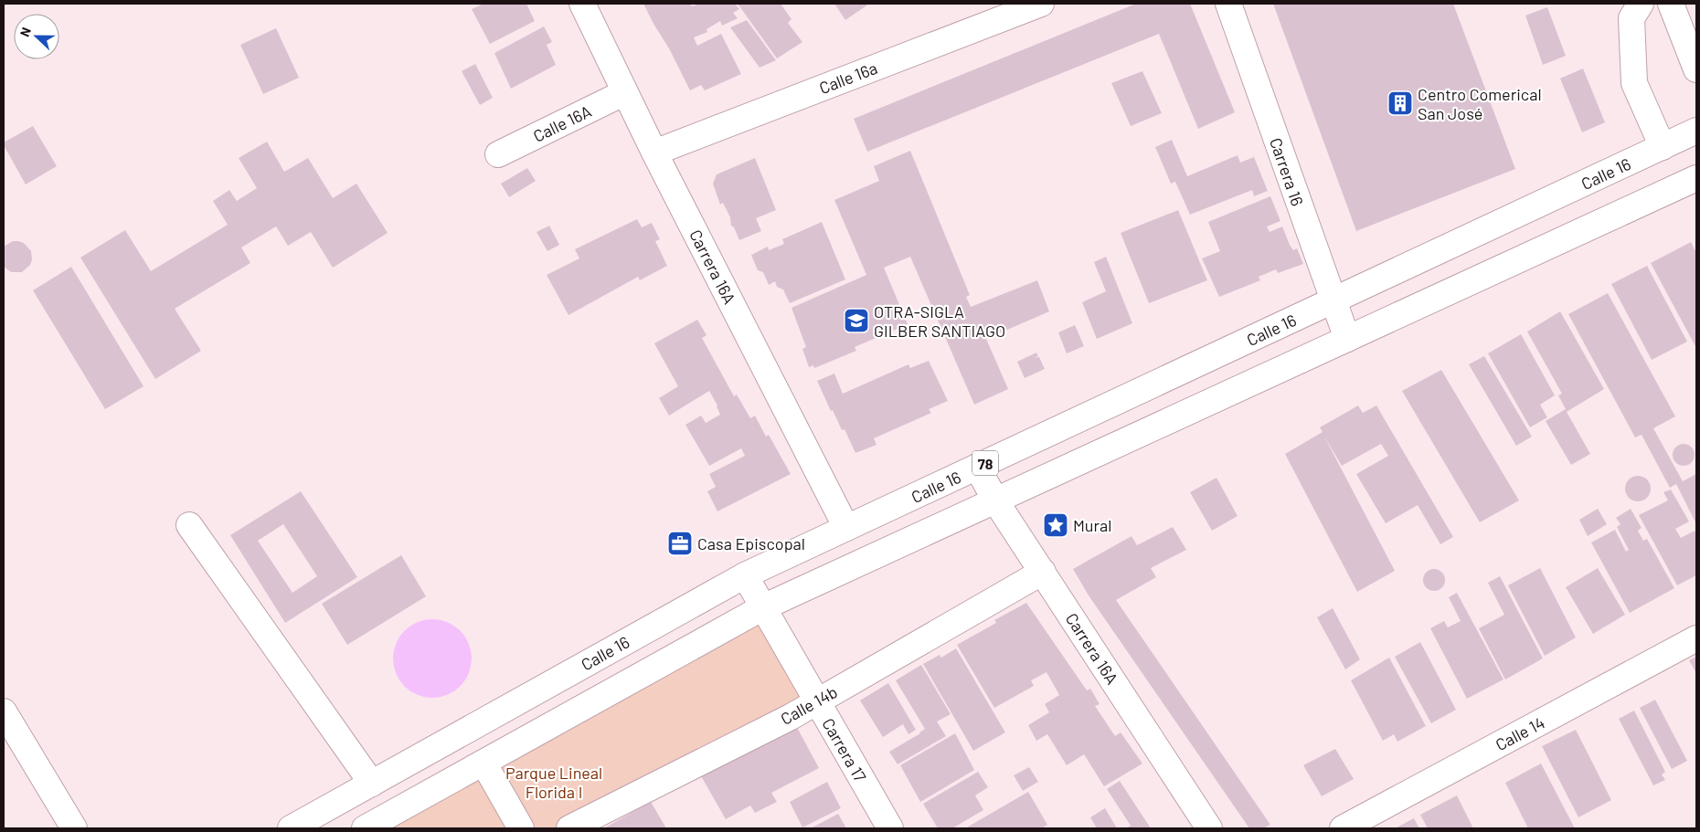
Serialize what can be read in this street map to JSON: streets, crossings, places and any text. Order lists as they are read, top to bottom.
{
  "streets": {
    "main road": [
      "Calle 16a",
      "Calle 16A",
      "Carrera 16",
      "Calle 16",
      "Carrera 16A",
      "78",
      "Calle 14b",
      "Calle 14",
      "Carrera 17"
    ]
  },
  "crossings": [
    ["Calle 16a", "Carrera 16A"],
    ["Calle 16A", "Carrera 16A"],
    ["Carrera 16", "Calle 16"],
    ["Carrera 16", "78"],
    ["Calle 16", "Carrera 16A"],
    ["Calle 16", "Carrera 17"],
    ["Carrera 16A", "78"],
    ["Carrera 16A", "Calle 14b"],
    ["78", "Carrera 17"],
    ["Calle 14b", "Carrera 17"]
  ],
  "parks": ["Parque Lineal Florida I"],
  "places": {
    "building": ["Centro Comerical San José"],
    "school or university": ["OTRA-SIGLA GILBER SANTIAGO"],
    "place": ["Mural"],
    "office": ["Casa Episcopal"]
  },
  "north": "left"
}
